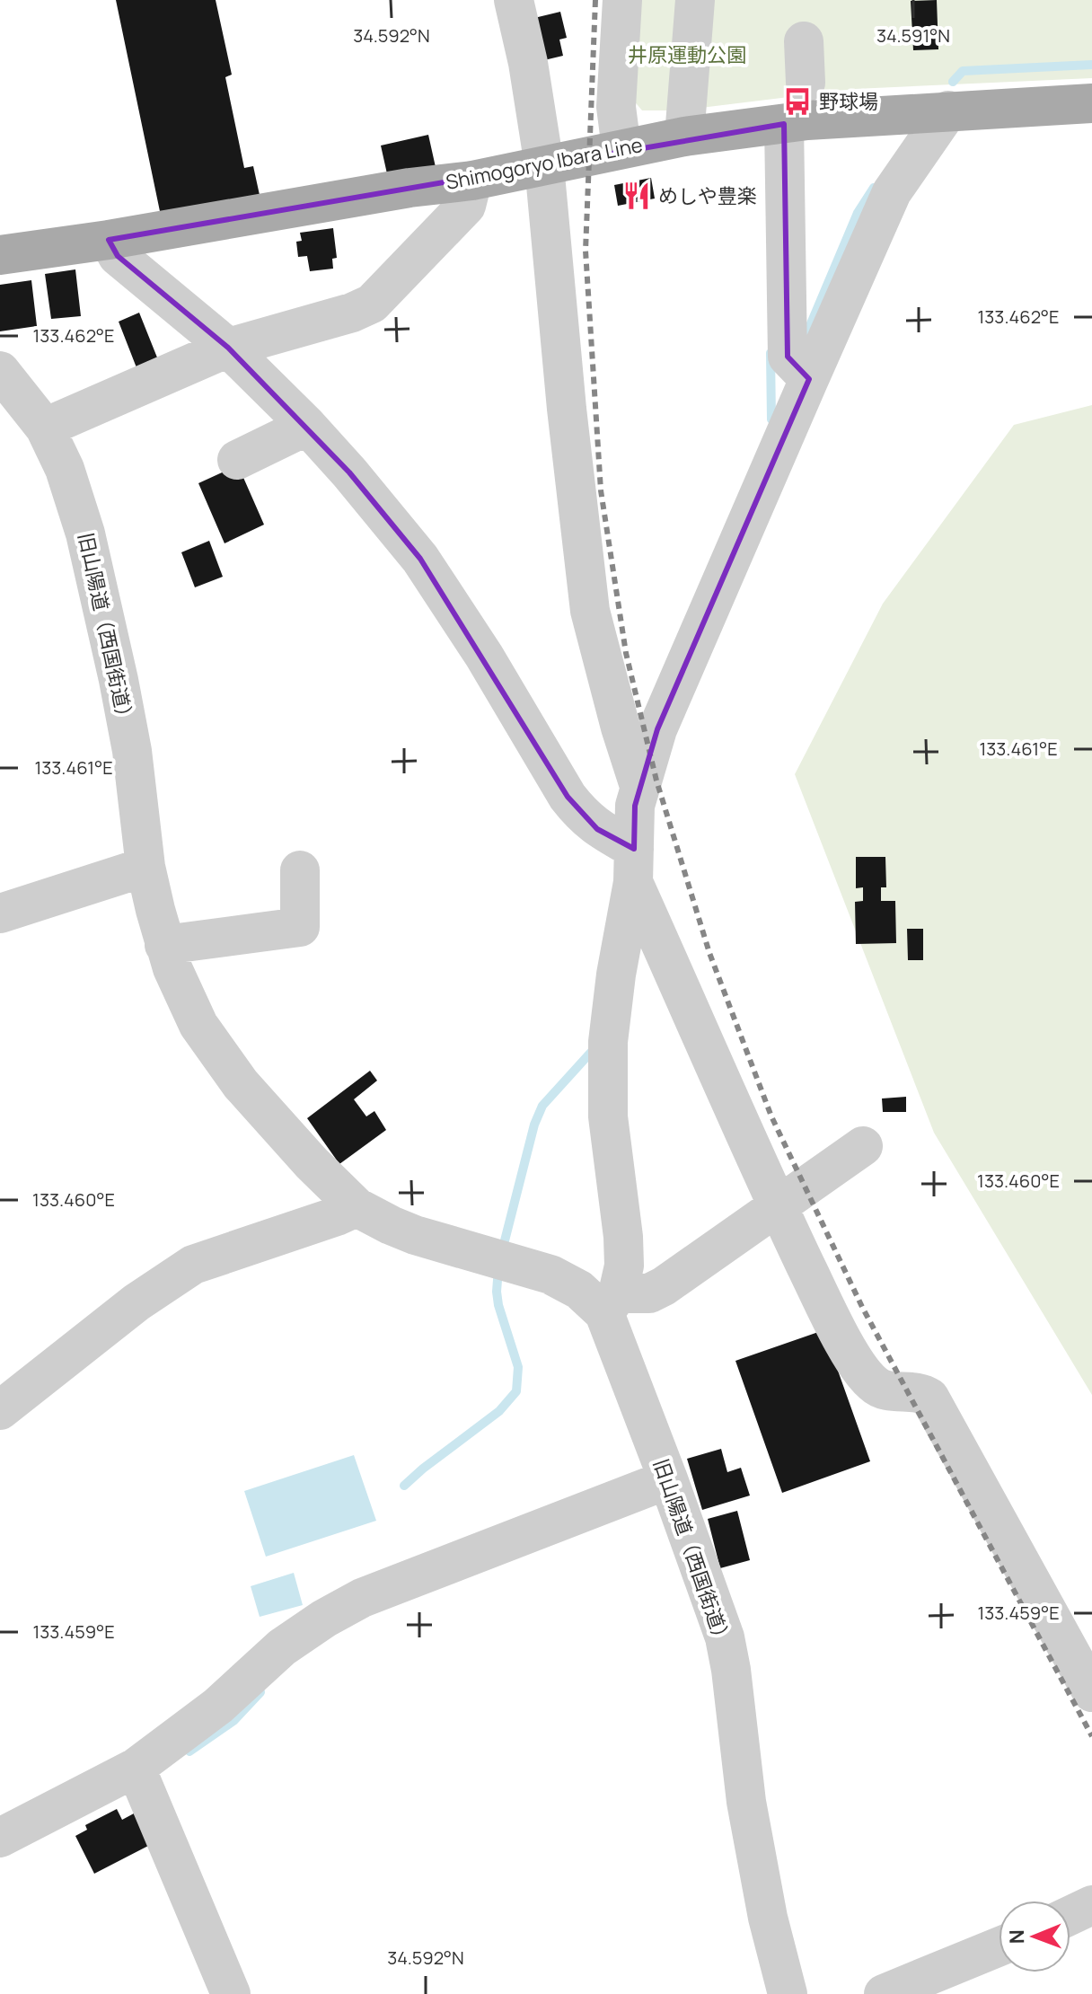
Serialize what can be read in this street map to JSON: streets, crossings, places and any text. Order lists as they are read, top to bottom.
{
  "streets": {
    "main road": ["Shimogoryo Ibara Line"],
    "street": ["旧山陽道（西国街道）"]
  },
  "parks": ["井原運動公園"],
  "places": {
    "bus stop": ["野球場"],
    "restaurant": ["めしや豊楽"]
  },
  "north": "left",
  "coordinates": [
    "34.592°N",
    "34.591°N",
    "133.462°E",
    "133.461°E",
    "133.460°E",
    "133.459°E"
  ]
}
